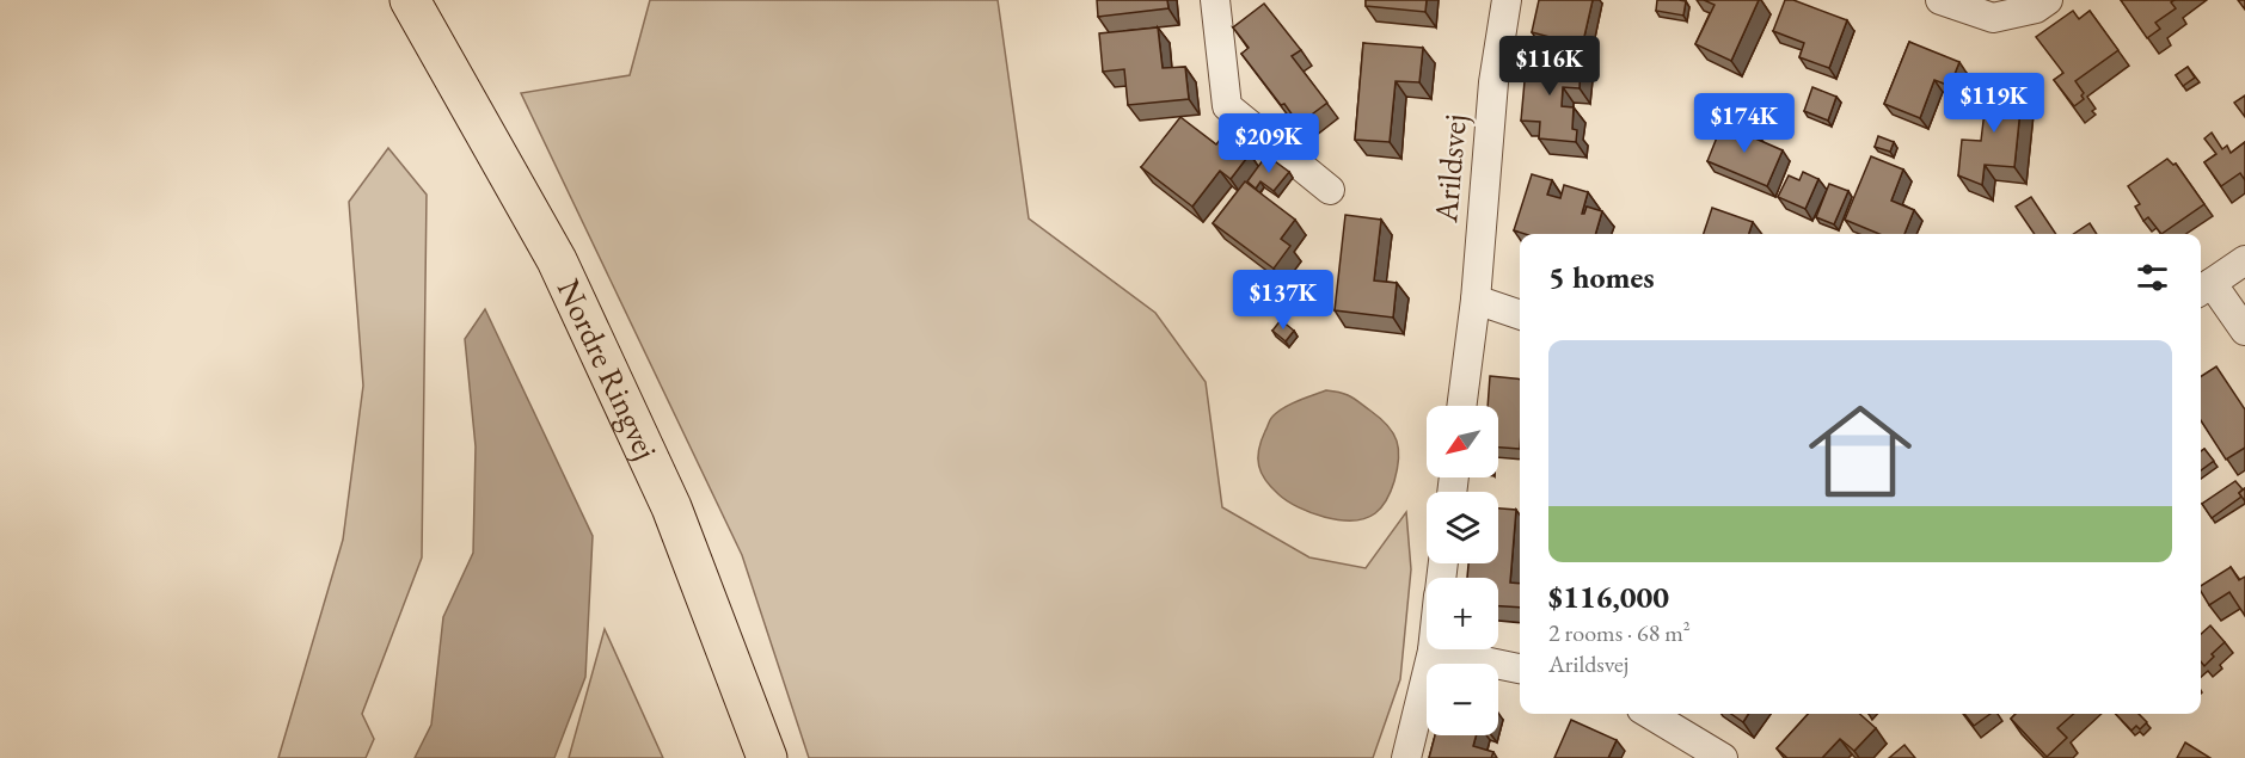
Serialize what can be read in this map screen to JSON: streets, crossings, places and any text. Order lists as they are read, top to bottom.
{
  "streets": {
    "main road": ["Nordre Ringvej"],
    "street": ["Arildsvej"]
  },
  "north": "bottom left",
  "page": {
    "price": [
      "$116K",
      "$119K",
      "$174K",
      "$209K",
      "$137K"
    ],
    "heading": "5 homes",
    "list": [
      {
        "name": "$116,000",
        "note": "2 rooms · 68 m² · Arildsvej"
      }
    ],
    "map_buttons": ["+", "−"]
  }
}
